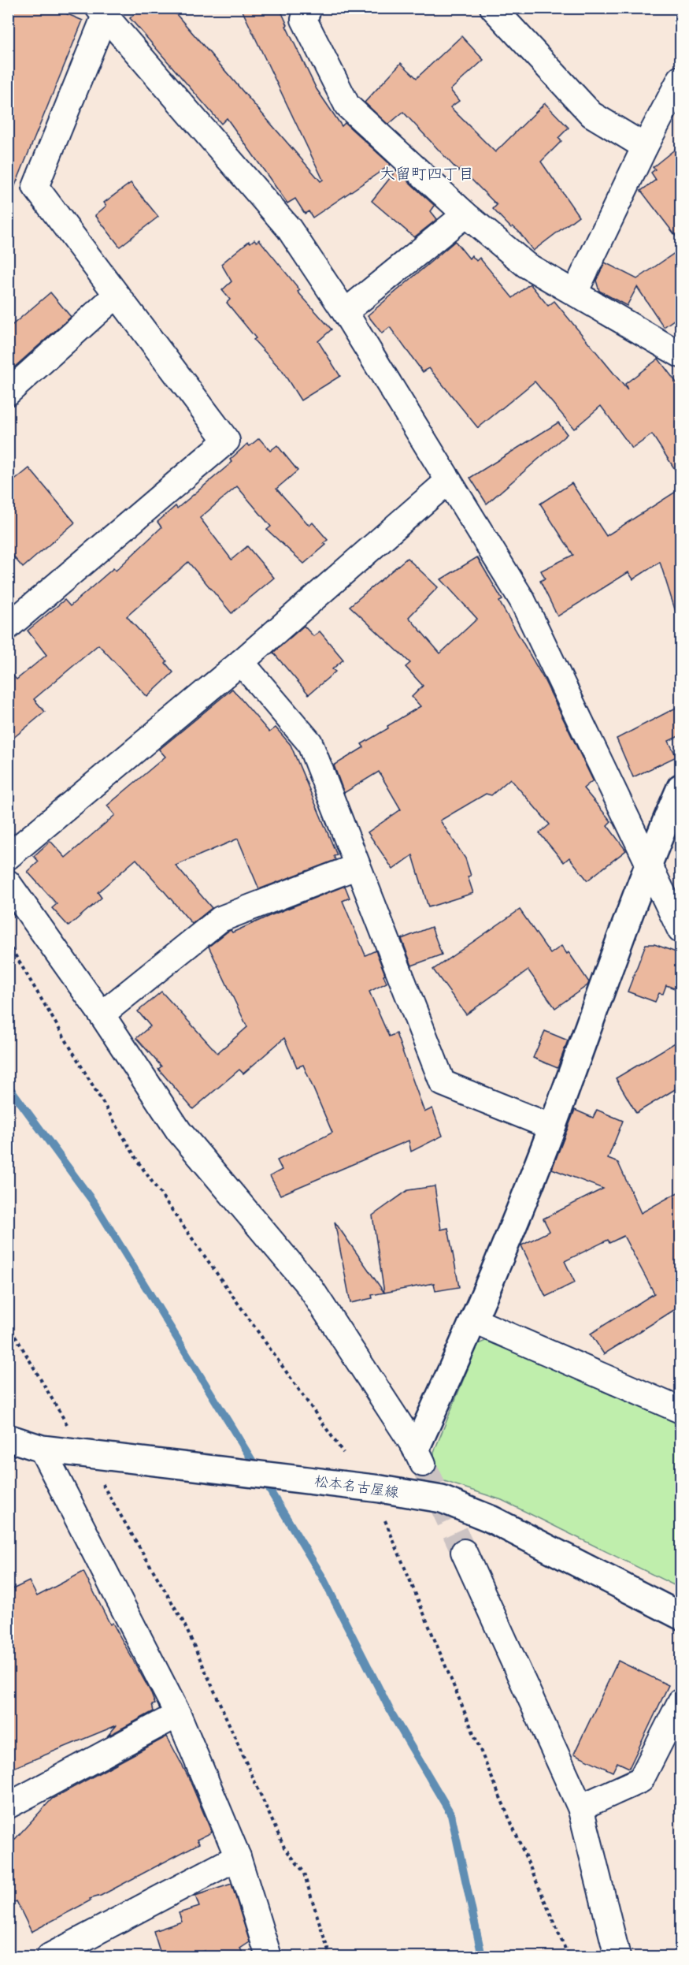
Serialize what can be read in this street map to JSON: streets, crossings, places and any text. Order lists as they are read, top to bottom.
{
  "streets": {
    "street": ["松本名古屋線"]
  },
  "districts": ["大留町四丁目"]
}
